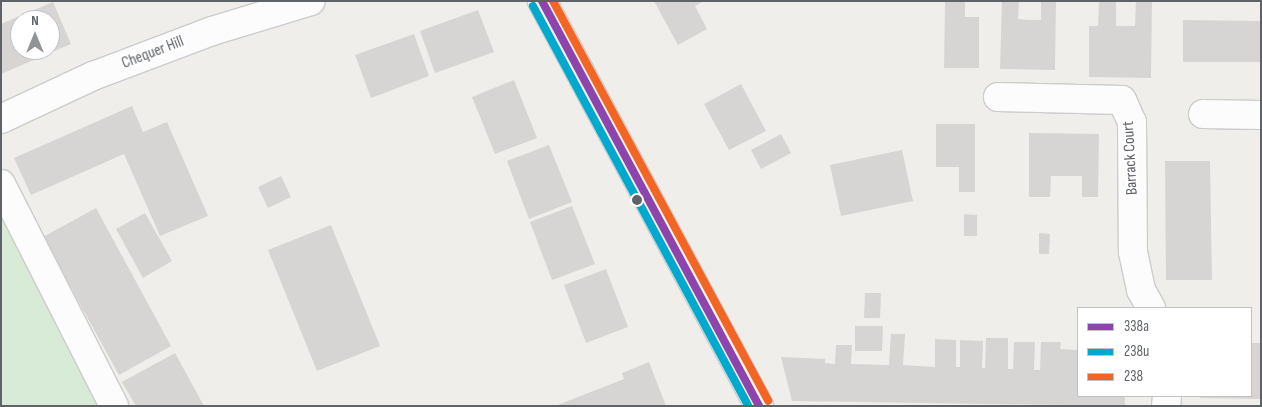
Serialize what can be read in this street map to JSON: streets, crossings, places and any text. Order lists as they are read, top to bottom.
{
  "streets": {
    "street": ["Chequer Hill", "Barrack Court"]
  },
  "lines": ["transit line 338a", "transit line 238", "transit line 238u"],
  "legend": ["338a", "238u", "238"],
  "north": "top"
}
